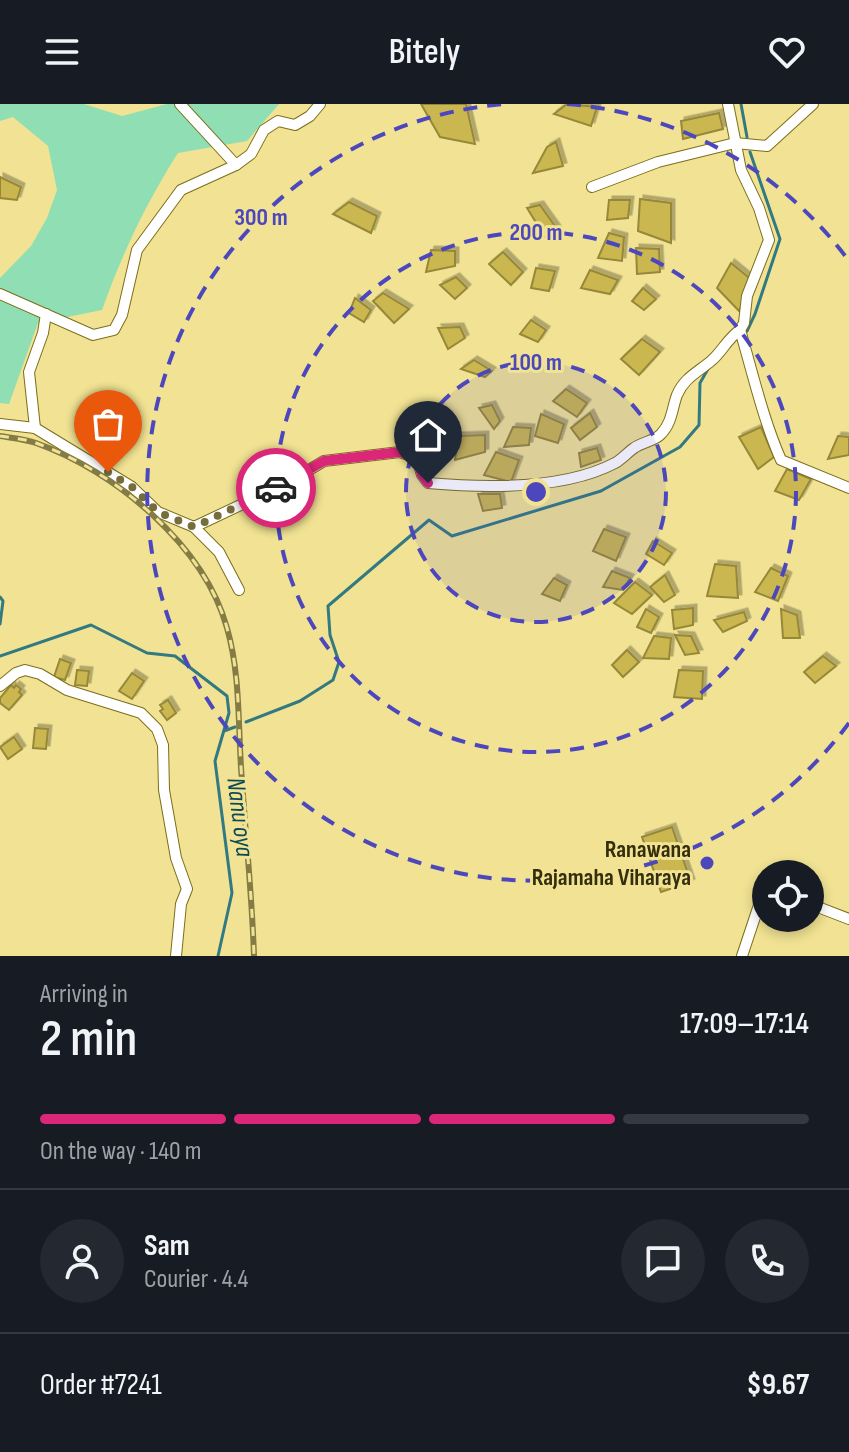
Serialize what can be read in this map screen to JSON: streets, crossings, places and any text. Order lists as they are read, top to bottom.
{
  "water": ["Nanu oya"],
  "places": ["Ranawana Rajamaha Viharaya"],
  "page": {
    "header": "Bitely",
    "heading": ["2 min", "Arriving in", "17:09–17:14"],
    "panel": [
      "Sam",
      "Courier · 4.4",
      "Order #7241",
      "$9.67"
    ],
    "bar": "On the way · 140 m"
  },
  "rings": ["300 m", "200 m", "100 m"]
}
